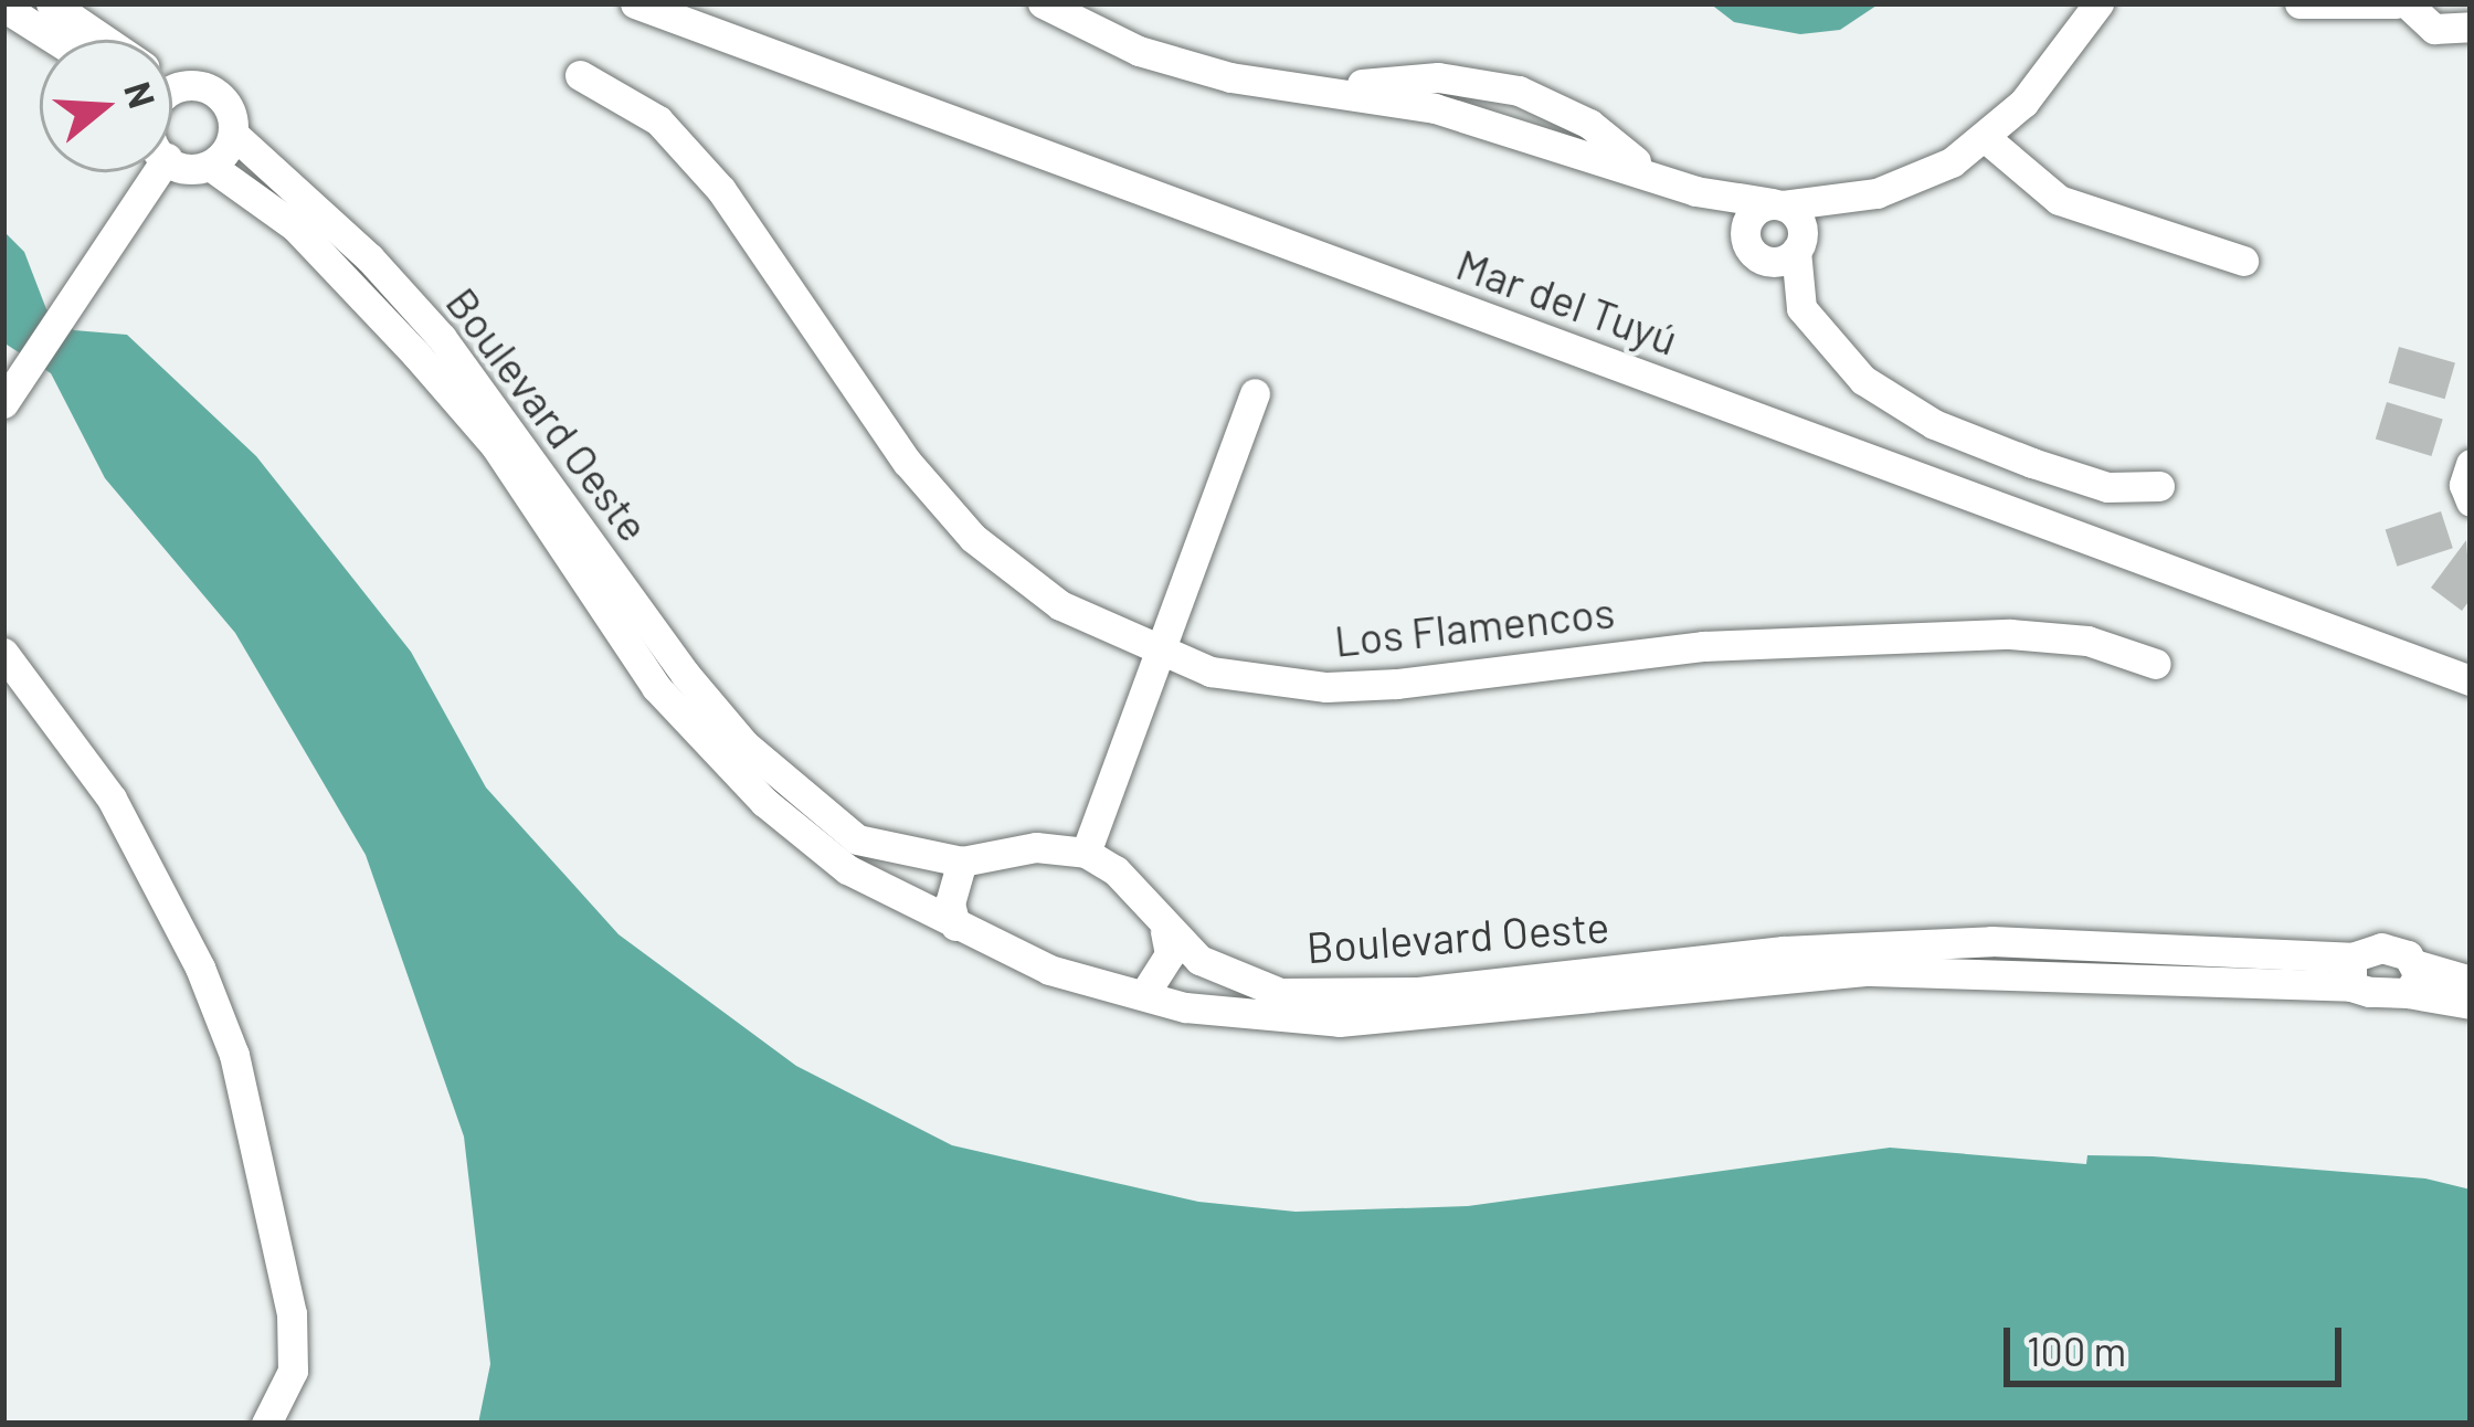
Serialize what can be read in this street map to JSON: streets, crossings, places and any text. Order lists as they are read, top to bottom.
{
  "streets": {
    "street": ["Mar del Tuyú", "Boulevard Oeste", "Los Flamencos"]
  },
  "scale_bar": "100 m",
  "north": "right"
}
